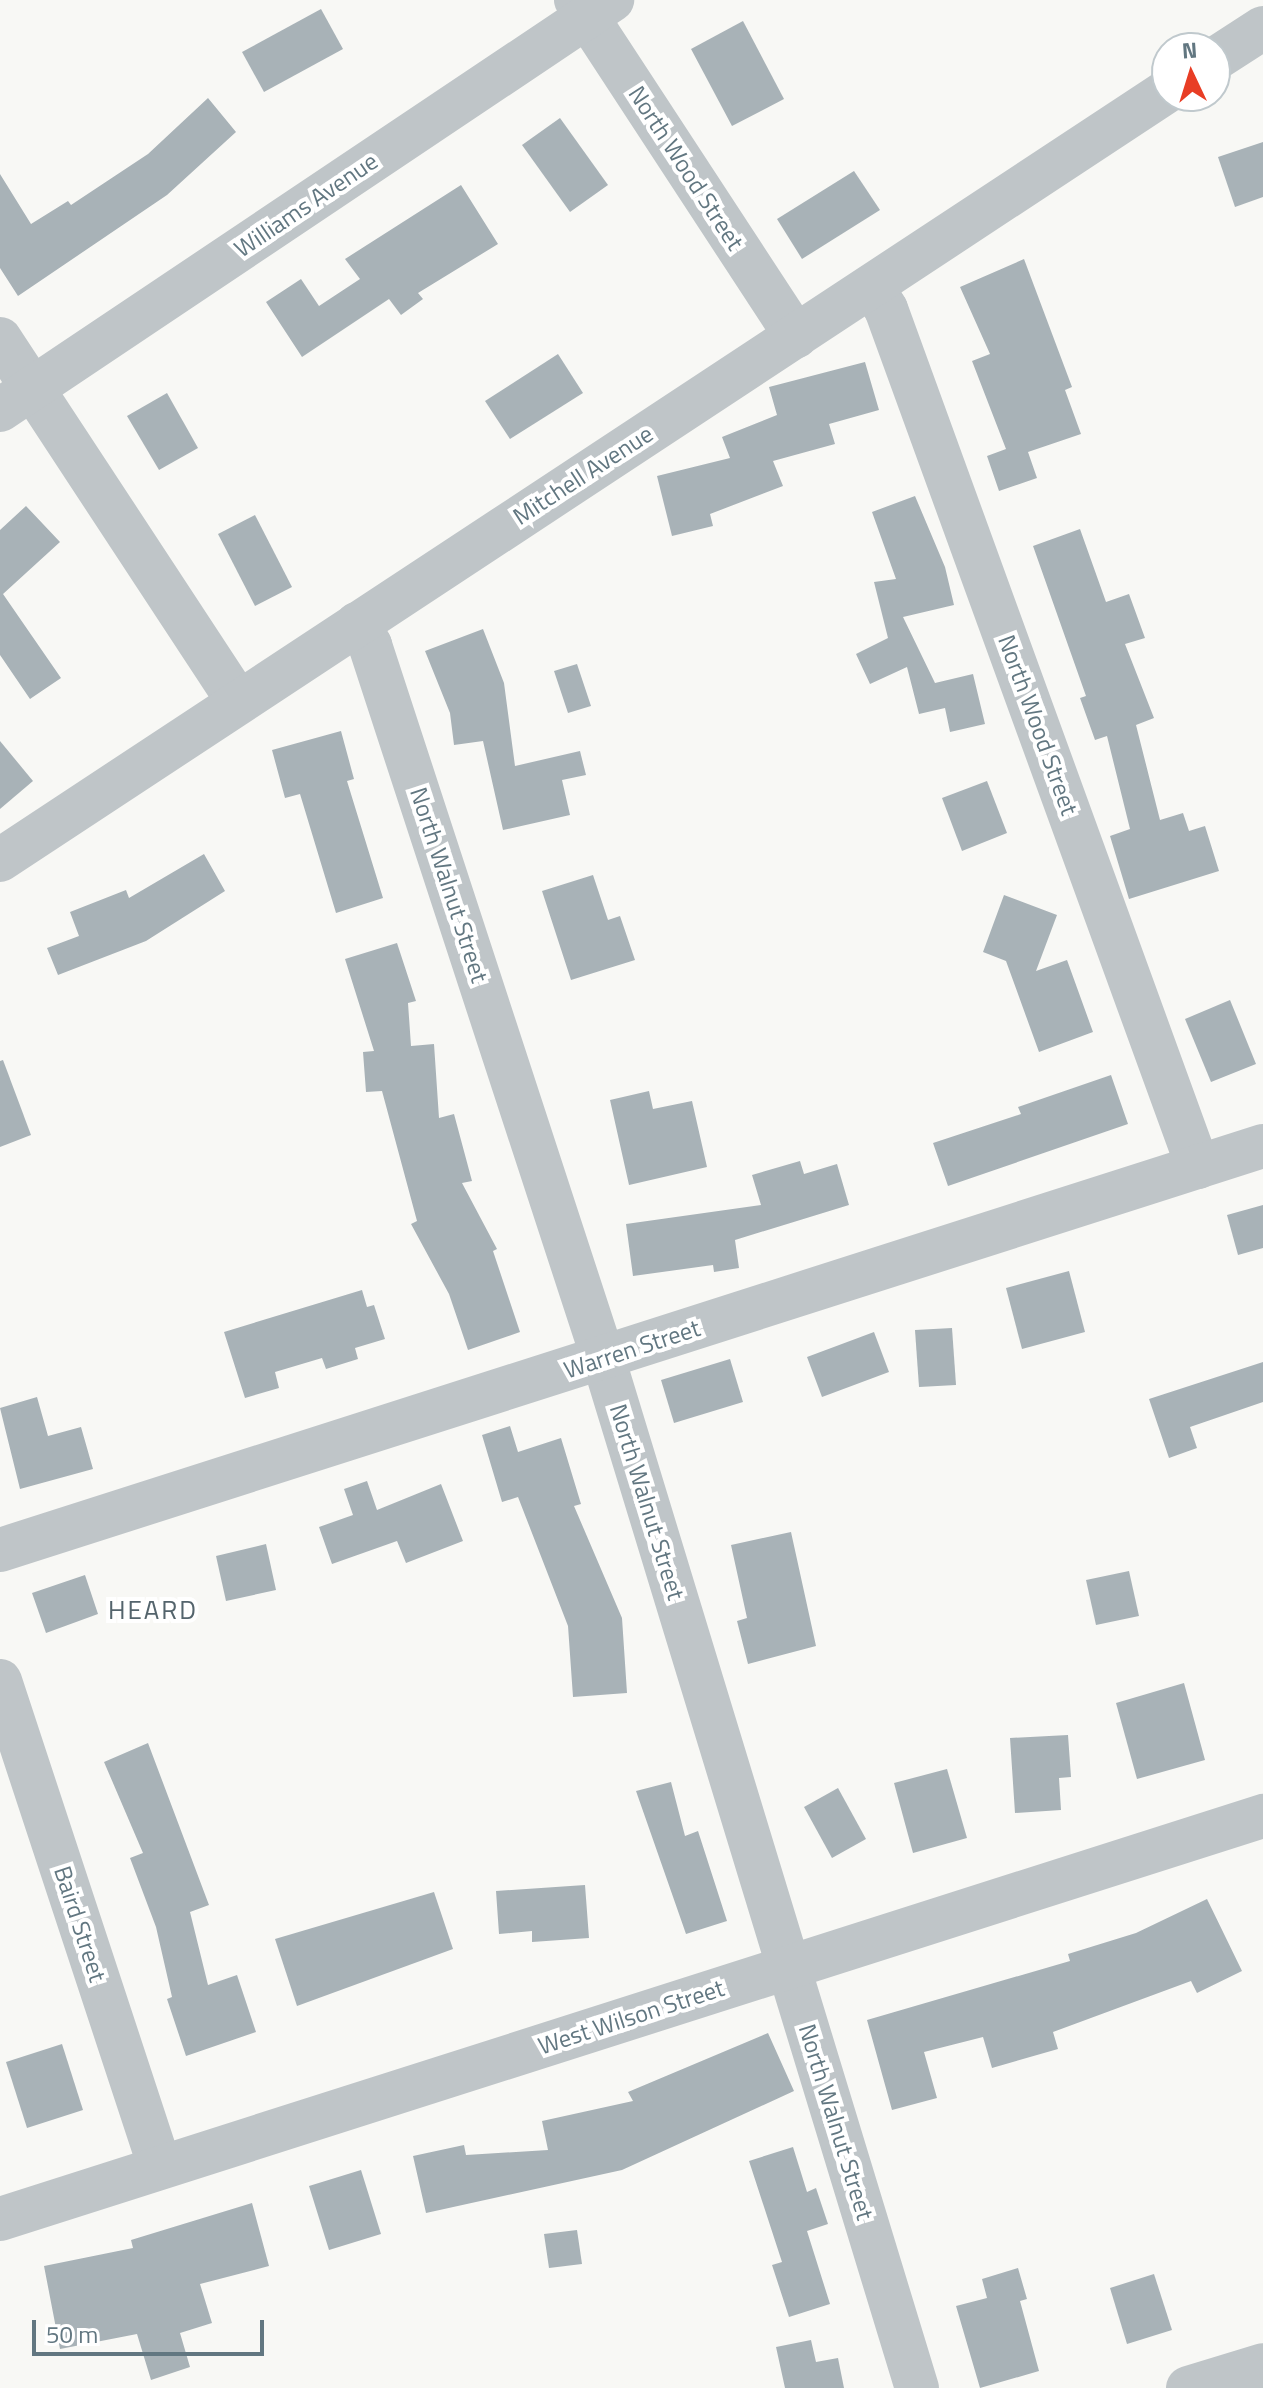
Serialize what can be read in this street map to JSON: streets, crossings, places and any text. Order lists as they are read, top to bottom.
{
  "streets": {
    "street": [
      "North Wood Street",
      "Williams Avenue",
      "Mitchell Avenue",
      "North Walnut Street",
      "Warren Street",
      "Baird Street",
      "West Wilson Street"
    ]
  },
  "crossings": [
    ["North Wood Street", "Williams Avenue"],
    ["North Wood Street", "Mitchell Avenue"],
    ["North Wood Street", "Warren Street"],
    ["Mitchell Avenue", "North Walnut Street"],
    ["North Walnut Street", "Warren Street"],
    ["North Walnut Street", "West Wilson Street"],
    ["Baird Street", "West Wilson Street"]
  ],
  "districts": ["HEARD"],
  "scale_bar": "50 m",
  "north": "top"
}
